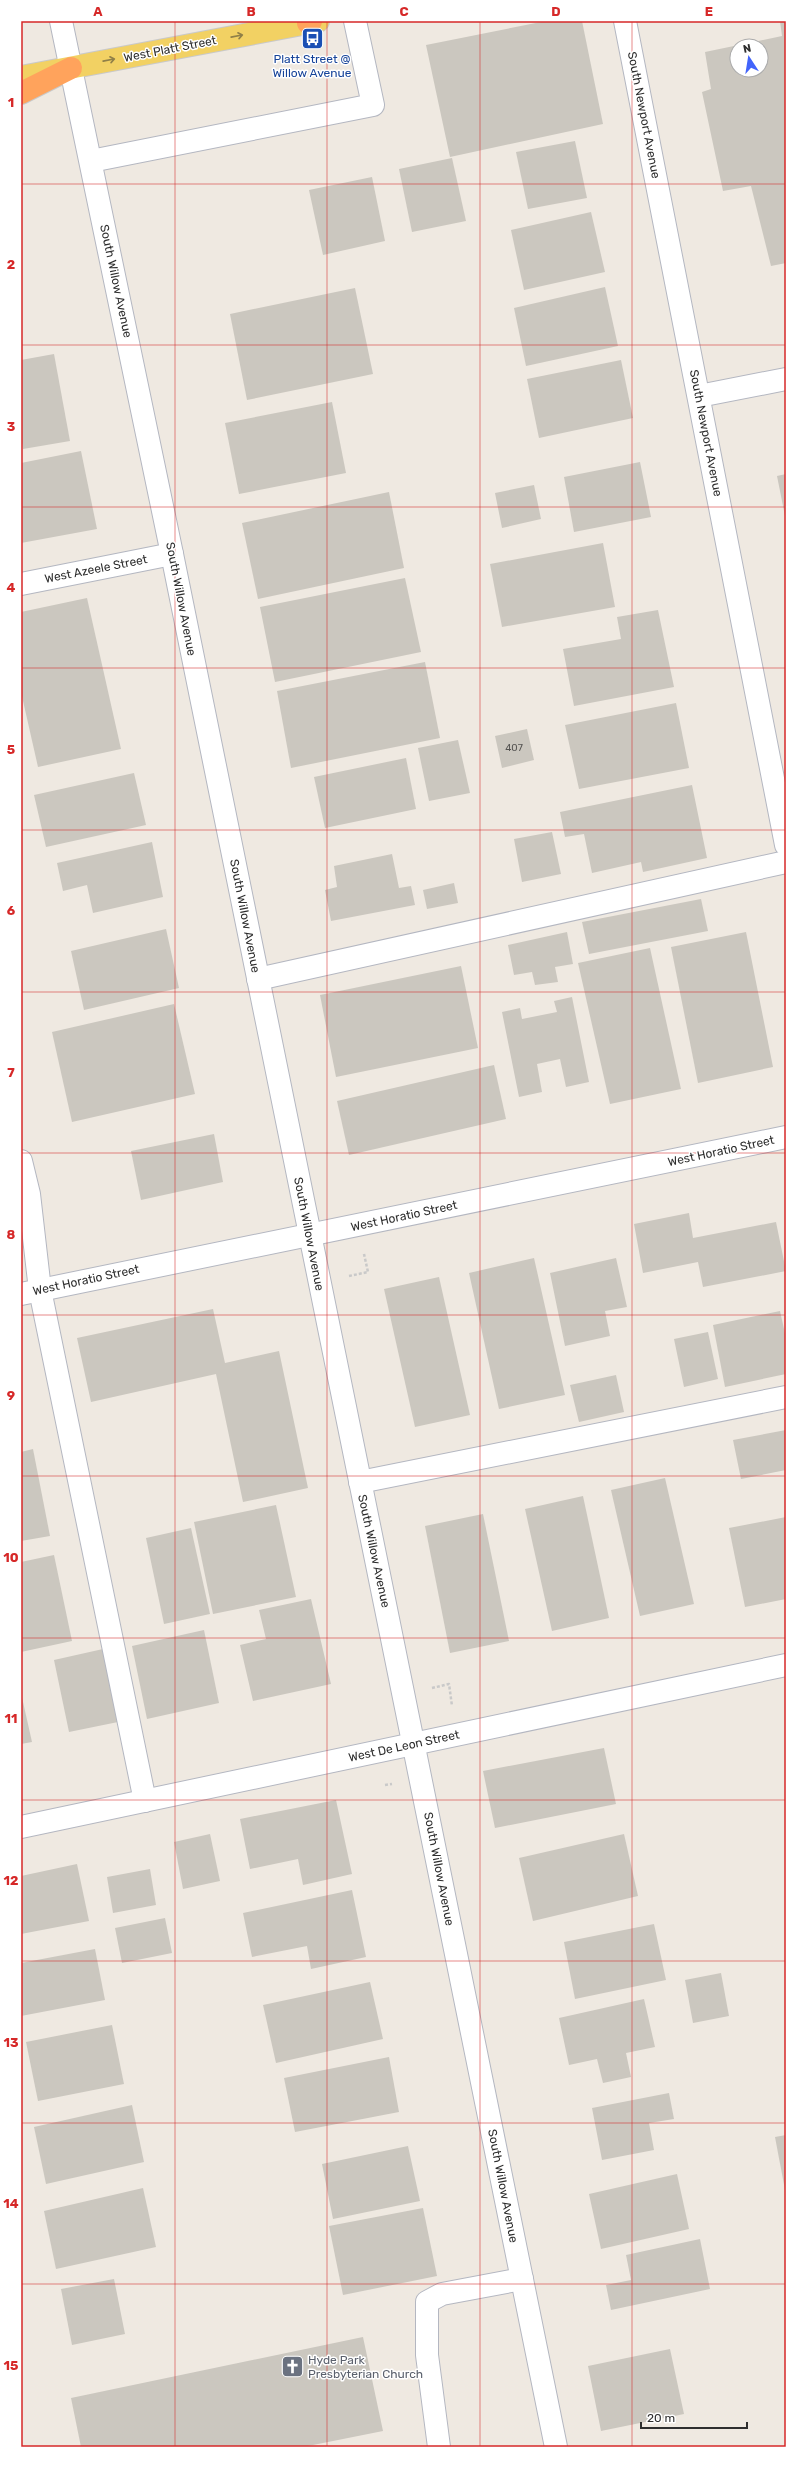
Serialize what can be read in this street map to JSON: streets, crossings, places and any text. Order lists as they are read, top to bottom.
{
  "streets": {
    "main road": ["West Platt Street"],
    "street": [
      "South Newport Avenue",
      "South Willow Avenue",
      "West Azeele Street",
      "West Horatio Street",
      "West De Leon Street"
    ]
  },
  "crossings": [
    ["West Platt Street", "South Willow Avenue"],
    ["South Willow Avenue", "West Azeele Street"],
    ["South Willow Avenue", "West Horatio Street"],
    ["South Willow Avenue", "West De Leon Street"]
  ],
  "one_way": ["West Platt Street"],
  "places": {
    "bus stop": ["Platt Street @ Willow Avenue"],
    "church": ["Hyde Park Presbyterian Church"]
  },
  "house_numbers": ["407"],
  "scale_bar": "20 m",
  "north": "top",
  "grid": {
    "columns": [
      "A",
      "B",
      "C",
      "D",
      "E"
    ],
    "rows": [
      "1",
      "2",
      "3",
      "4",
      "5",
      "6",
      "7",
      "8",
      "9",
      "10",
      "11",
      "12",
      "13",
      "14",
      "15"
    ]
  }
}
